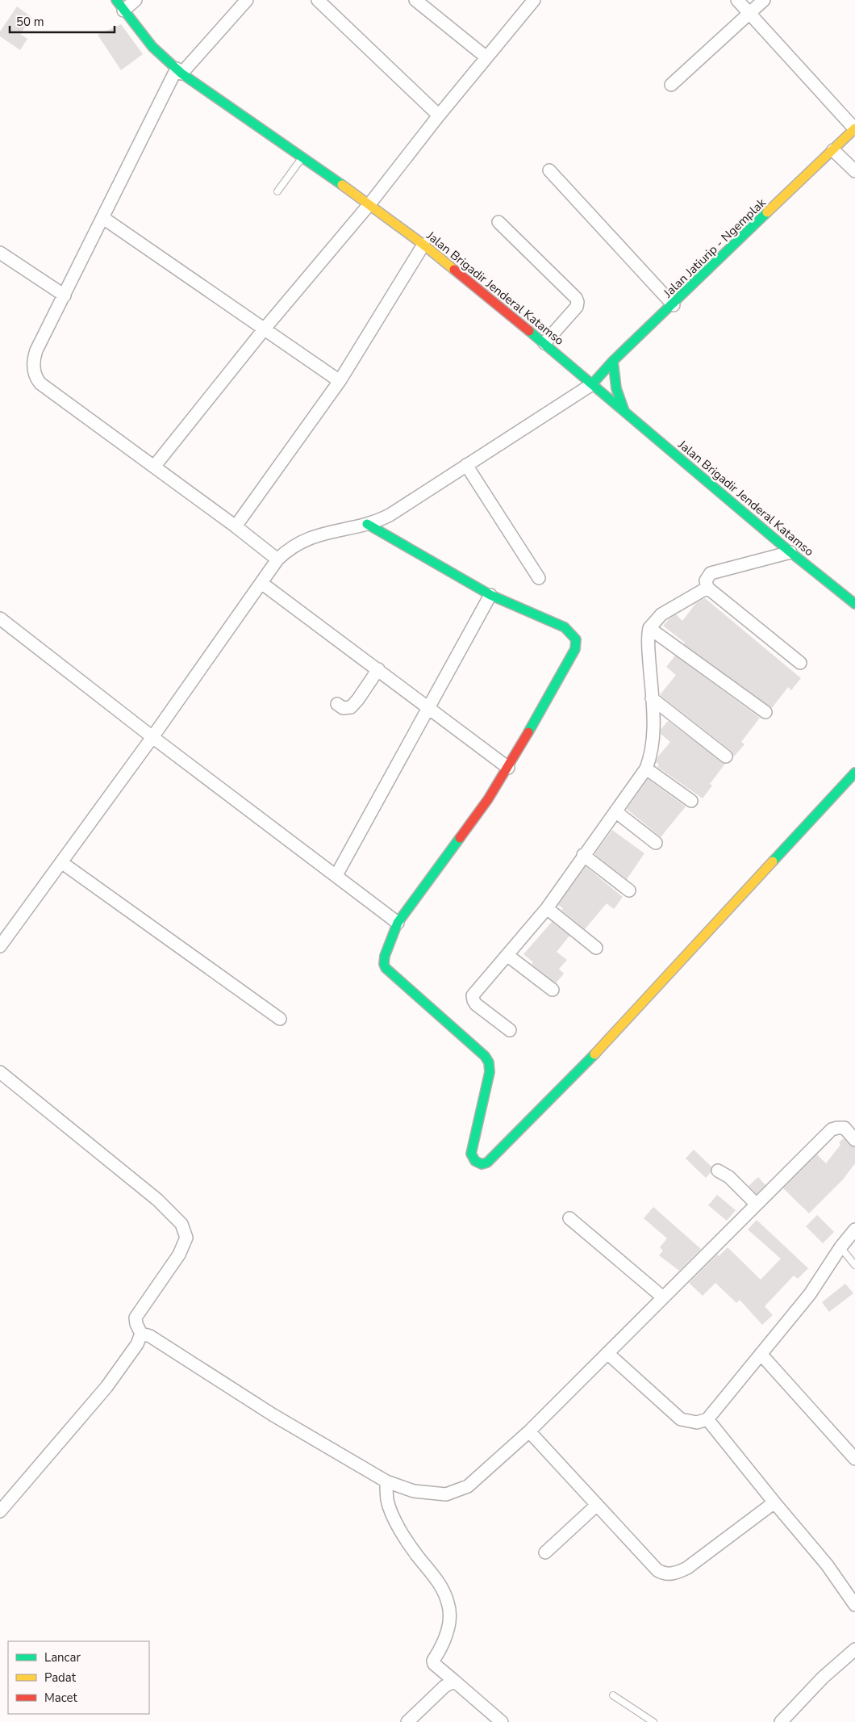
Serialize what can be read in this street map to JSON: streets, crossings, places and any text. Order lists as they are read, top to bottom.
{
  "streets": {
    "street": ["Jalan Jatiurip - Ngemplak", "Jalan Brigadir Jenderal Katamso"]
  },
  "crossings": [
    ["Jalan Jatiurip - Ngemplak", "Jalan Brigadir Jenderal Katamso"]
  ],
  "legend": ["Lancar", "Padat", "Macet"],
  "scale_bar": "50 m"
}
